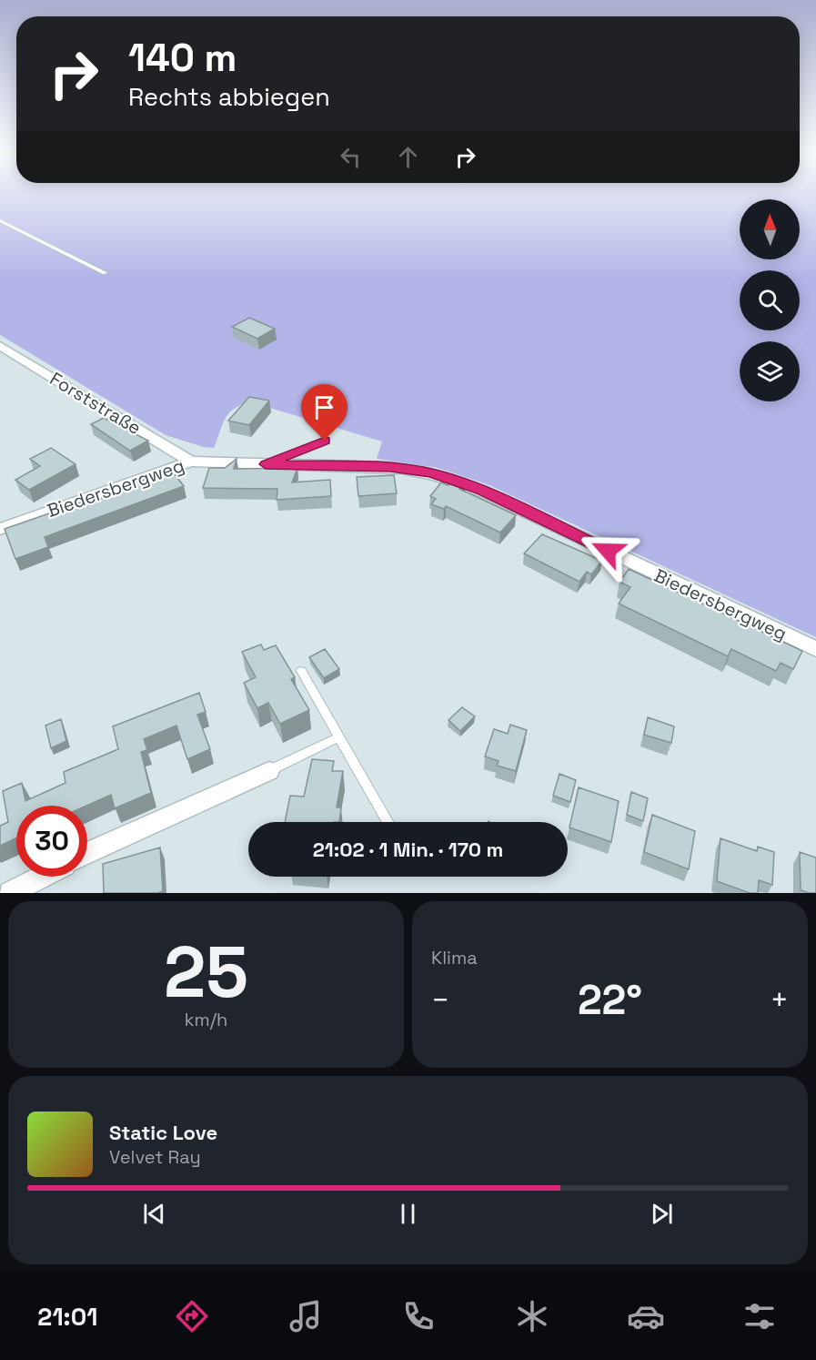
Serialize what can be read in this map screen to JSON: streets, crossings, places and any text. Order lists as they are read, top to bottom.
{
  "streets": {
    "street": ["Forststraße", "Biedersbergweg"]
  },
  "crossings": [
    ["Forststraße", "Biedersbergweg"]
  ],
  "north": "top",
  "page": {
    "turn": ["140 m", "Rechts abbiegen"],
    "limit": "30",
    "trip": "21:02 · 1 Min. · 170 m",
    "tile": [
      ["25", "km/h"],
      "Klima"
    ],
    "heat": ["−", "22°", "+"],
    "song": ["Static Love", "Velvet Ray"],
    "tabs": "21:01"
  }
}
